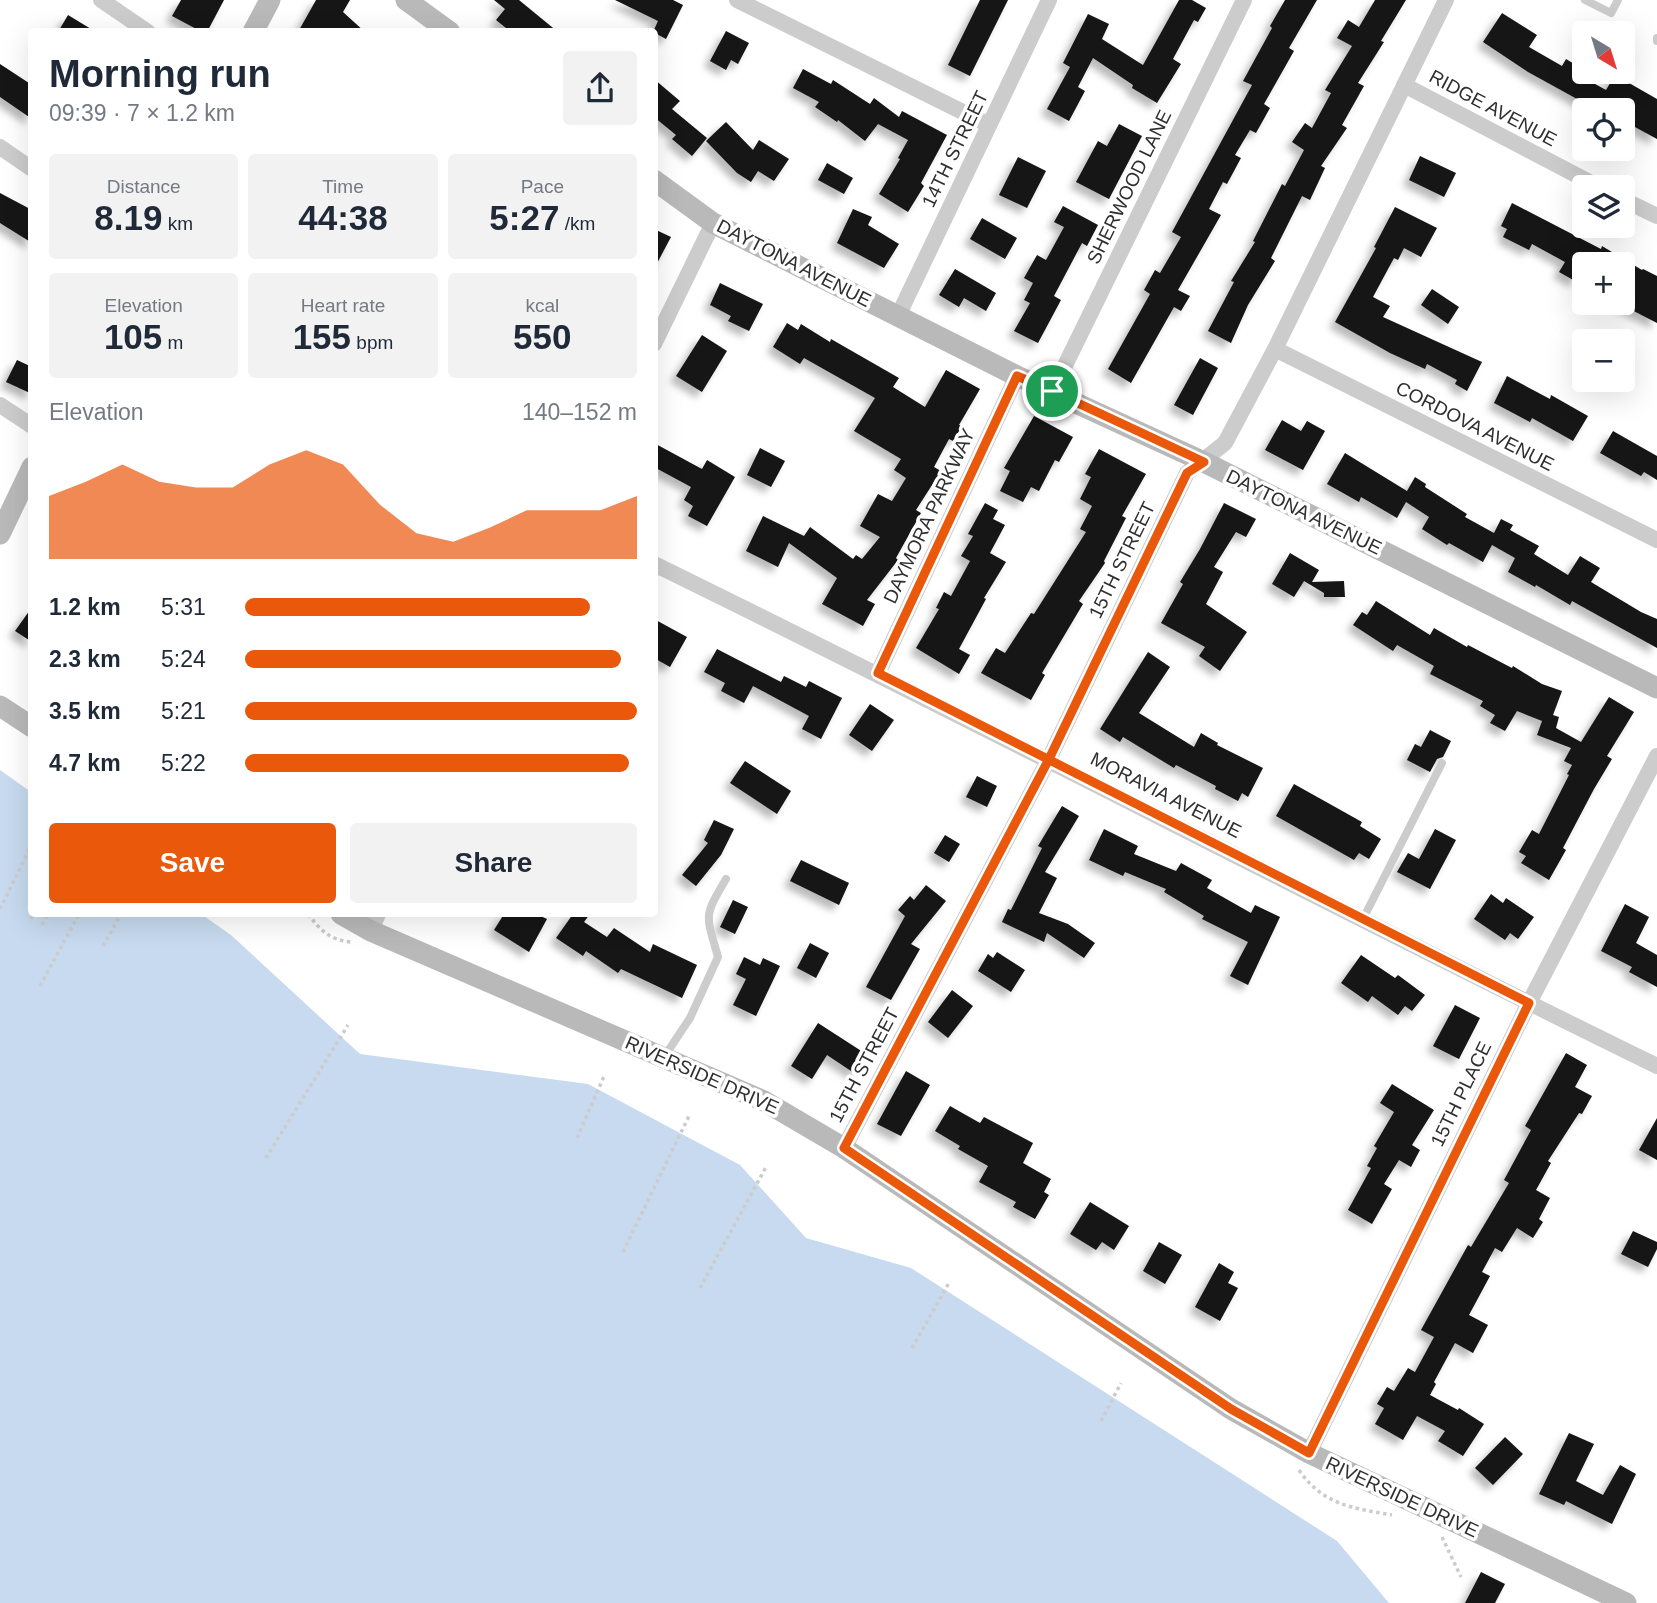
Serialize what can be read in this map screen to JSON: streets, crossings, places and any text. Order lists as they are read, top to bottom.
{
  "streets": {
    "street": [
      "RIDGE AVENUE",
      "14TH STREET",
      "SHERWOOD LANE",
      "DAYTONA AVENUE",
      "CORDOVA AVENUE",
      "DAYMORA PARKWAY",
      "15TH STREET",
      "MORAVIA AVENUE",
      "RIVERSIDE DRIVE",
      "15TH PLACE"
    ]
  },
  "crossings": [
    ["RIDGE AVENUE", "15TH STREET"],
    ["14TH STREET", "DAYTONA AVENUE"],
    ["SHERWOOD LANE", "DAYTONA AVENUE"],
    ["DAYTONA AVENUE", "DAYMORA PARKWAY"],
    ["DAYTONA AVENUE", "15TH STREET"],
    ["CORDOVA AVENUE", "15TH STREET"],
    ["DAYMORA PARKWAY", "MORAVIA AVENUE"],
    ["15TH STREET", "MORAVIA AVENUE"],
    ["15TH STREET", "RIVERSIDE DRIVE"],
    ["MORAVIA AVENUE", "15TH PLACE"],
    ["RIVERSIDE DRIVE", "15TH PLACE"]
  ],
  "north": "bottom right",
  "page": {
    "map_buttons": ["+", "−"],
    "heading": ["Morning run", "09:39 · 7 × 1.2 km"],
    "stats": [
      ["Distance", "8.19 km"],
      ["Time", "44:38"],
      ["Pace", "5:27 /km"],
      ["Elevation", "105 m"],
      ["Heart rate", "155 bpm"],
      ["kcal", "550"]
    ],
    "chart": ["Elevation", "140–152 m"],
    "list": [
      {
        "name": "1.2 km",
        "note": "5:31"
      },
      {
        "name": "2.3 km",
        "note": "5:24"
      },
      {
        "name": "3.5 km",
        "note": "5:21"
      },
      {
        "name": "4.7 km",
        "note": "5:22"
      }
    ],
    "buttons": ["Save", "Share"]
  }
}
